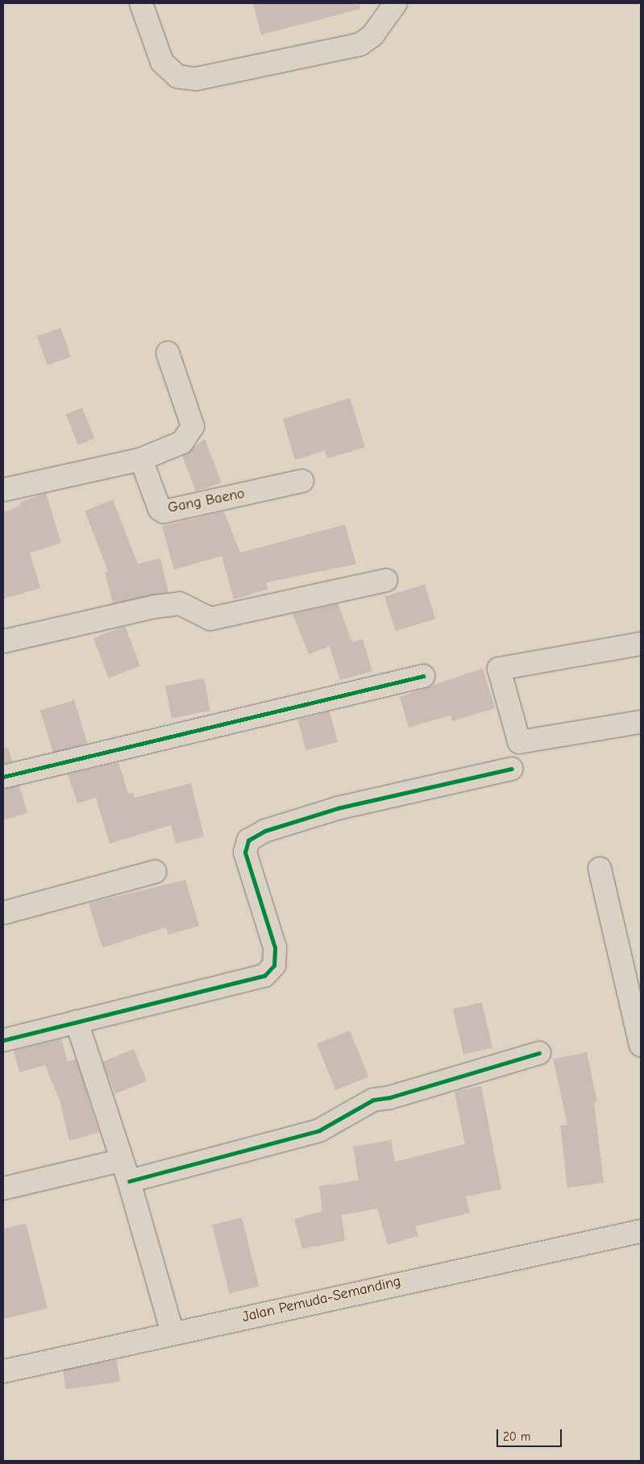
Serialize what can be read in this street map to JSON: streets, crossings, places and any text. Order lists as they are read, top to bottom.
{
  "streets": {
    "street": ["Gang Baeno", "Jalan Pemuda-Semanding"]
  },
  "scale_bar": "20 m"
}
